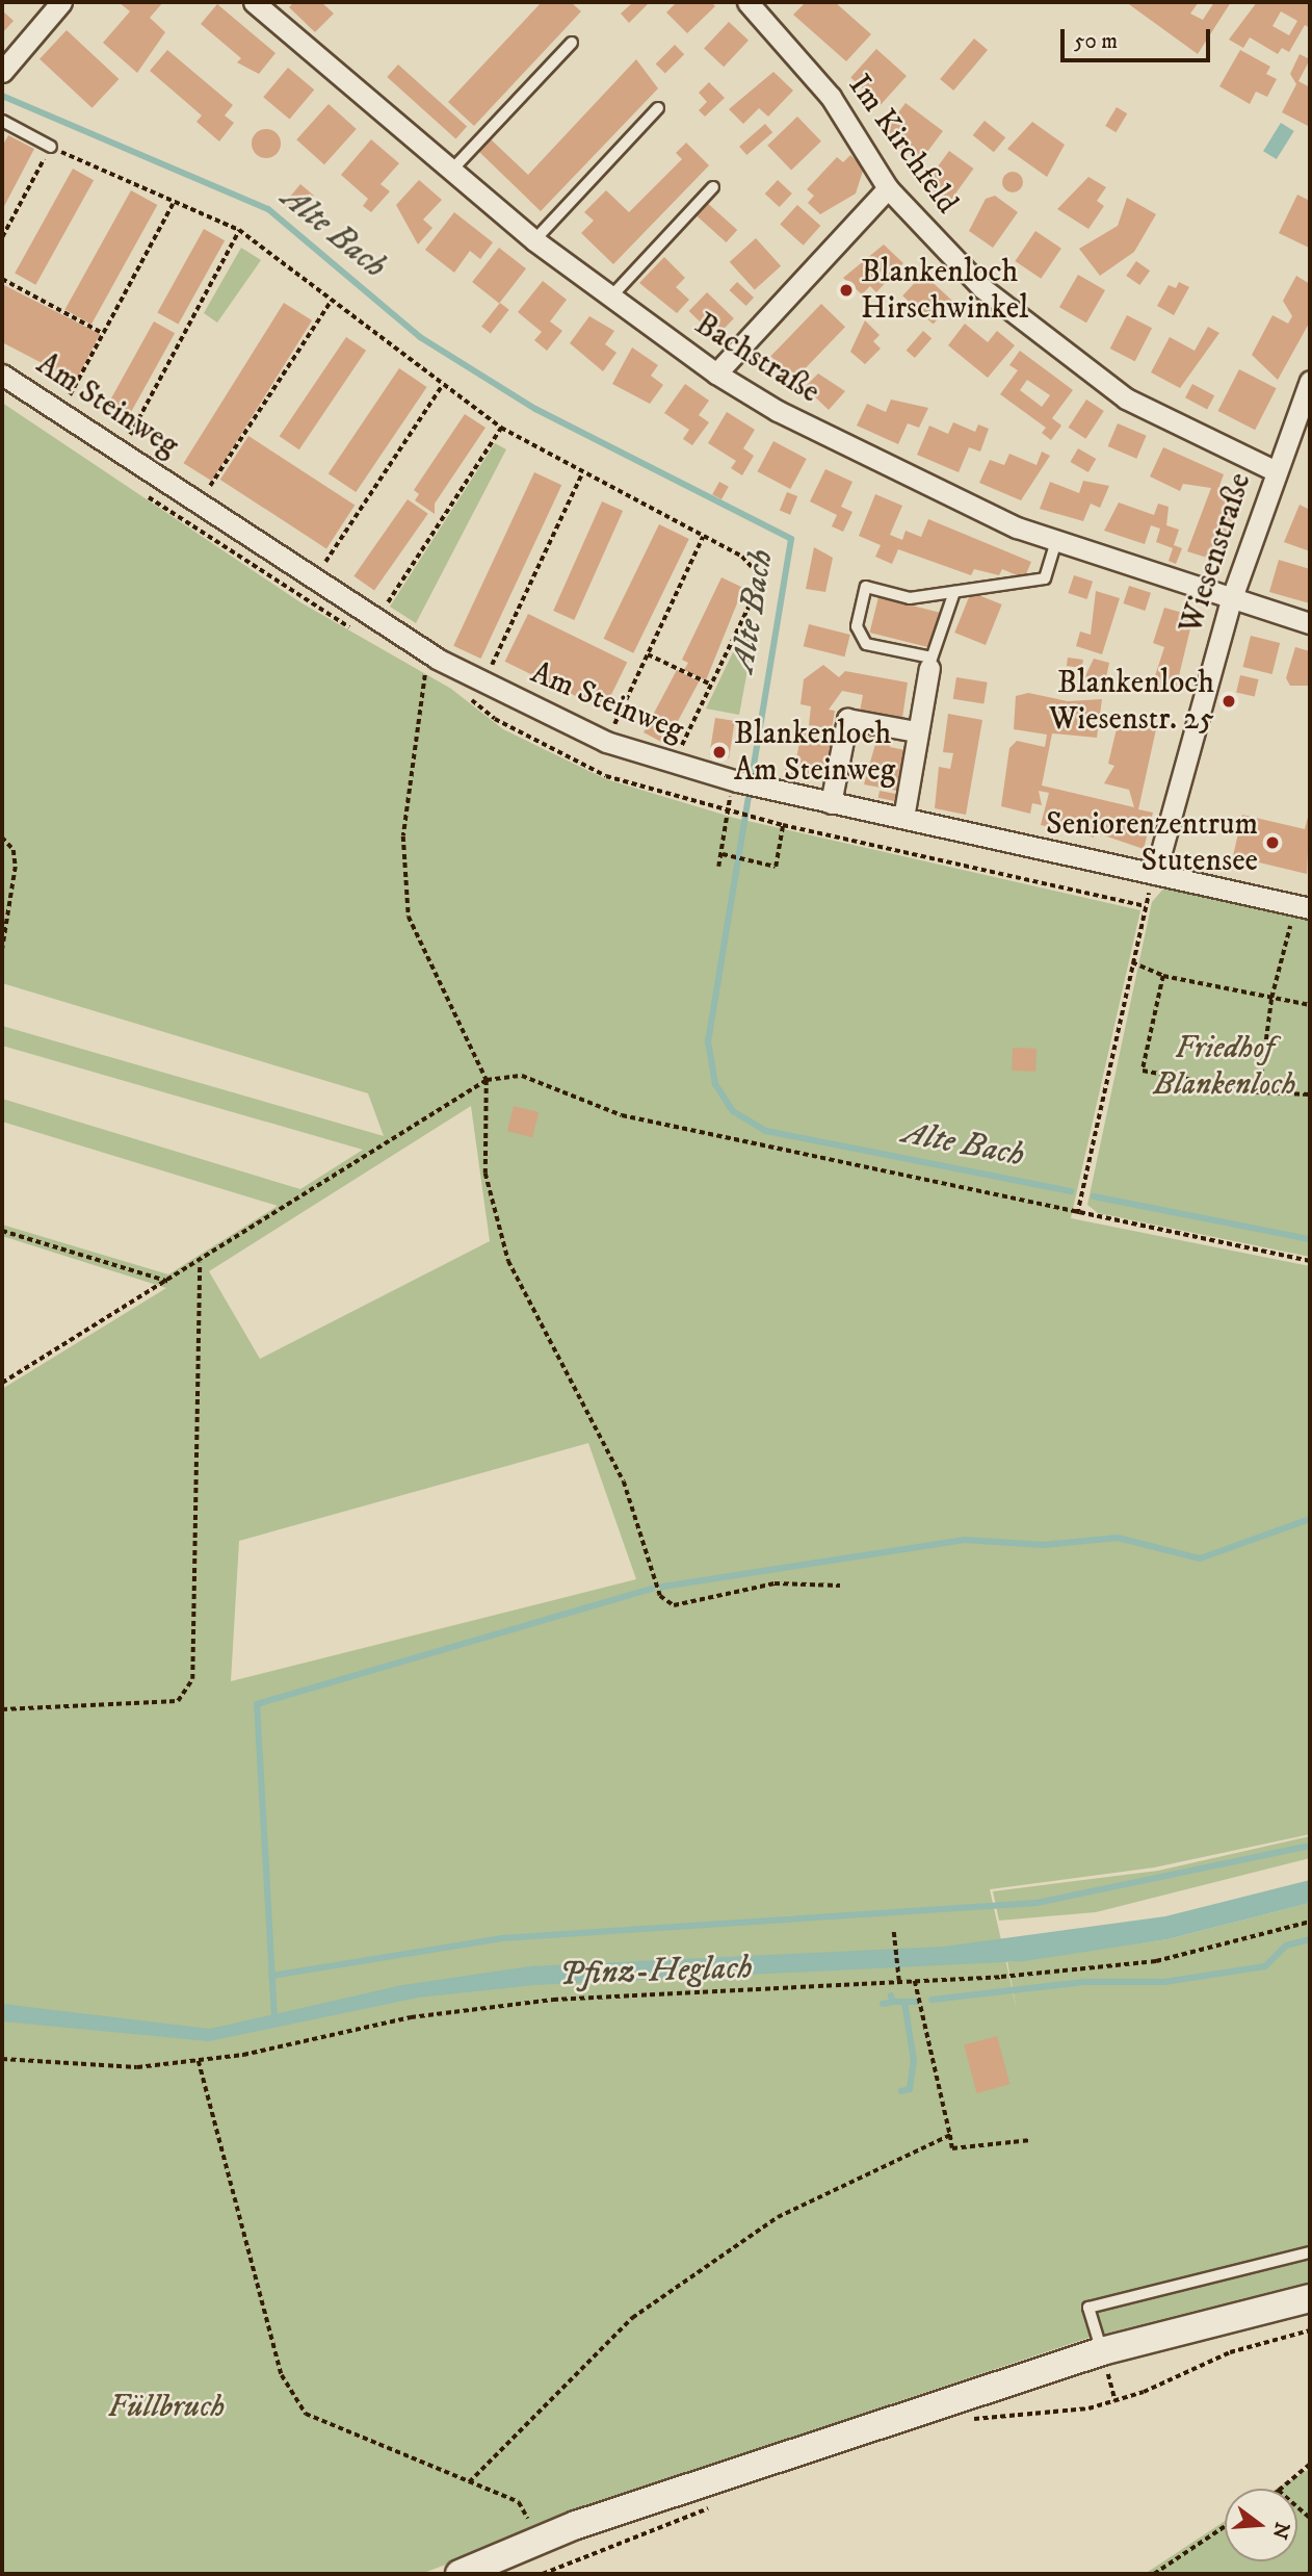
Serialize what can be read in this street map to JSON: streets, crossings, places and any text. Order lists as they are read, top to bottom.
{
  "streets": {
    "street": [
      "Im Kirchfeld",
      "Bachstraße",
      "Am Steinweg",
      "Wiesenstraße"
    ]
  },
  "crossings": [
    ["Im Kirchfeld", "Wiesenstraße"],
    ["Bachstraße", "Wiesenstraße"],
    ["Am Steinweg", "Wiesenstraße"]
  ],
  "water": ["Alte Bach", "Pfinz-Heglach"],
  "parks": ["Friedhof Blankenloch", "Füllbruch"],
  "places": [
    "Blankenloch Hirschwinkel",
    "Blankenloch Wiesenstr. 25",
    "Blankenloch Am Steinweg",
    "Seniorenzentrum Stutensee"
  ],
  "scale_bar": "50 m",
  "north": "right"
}
